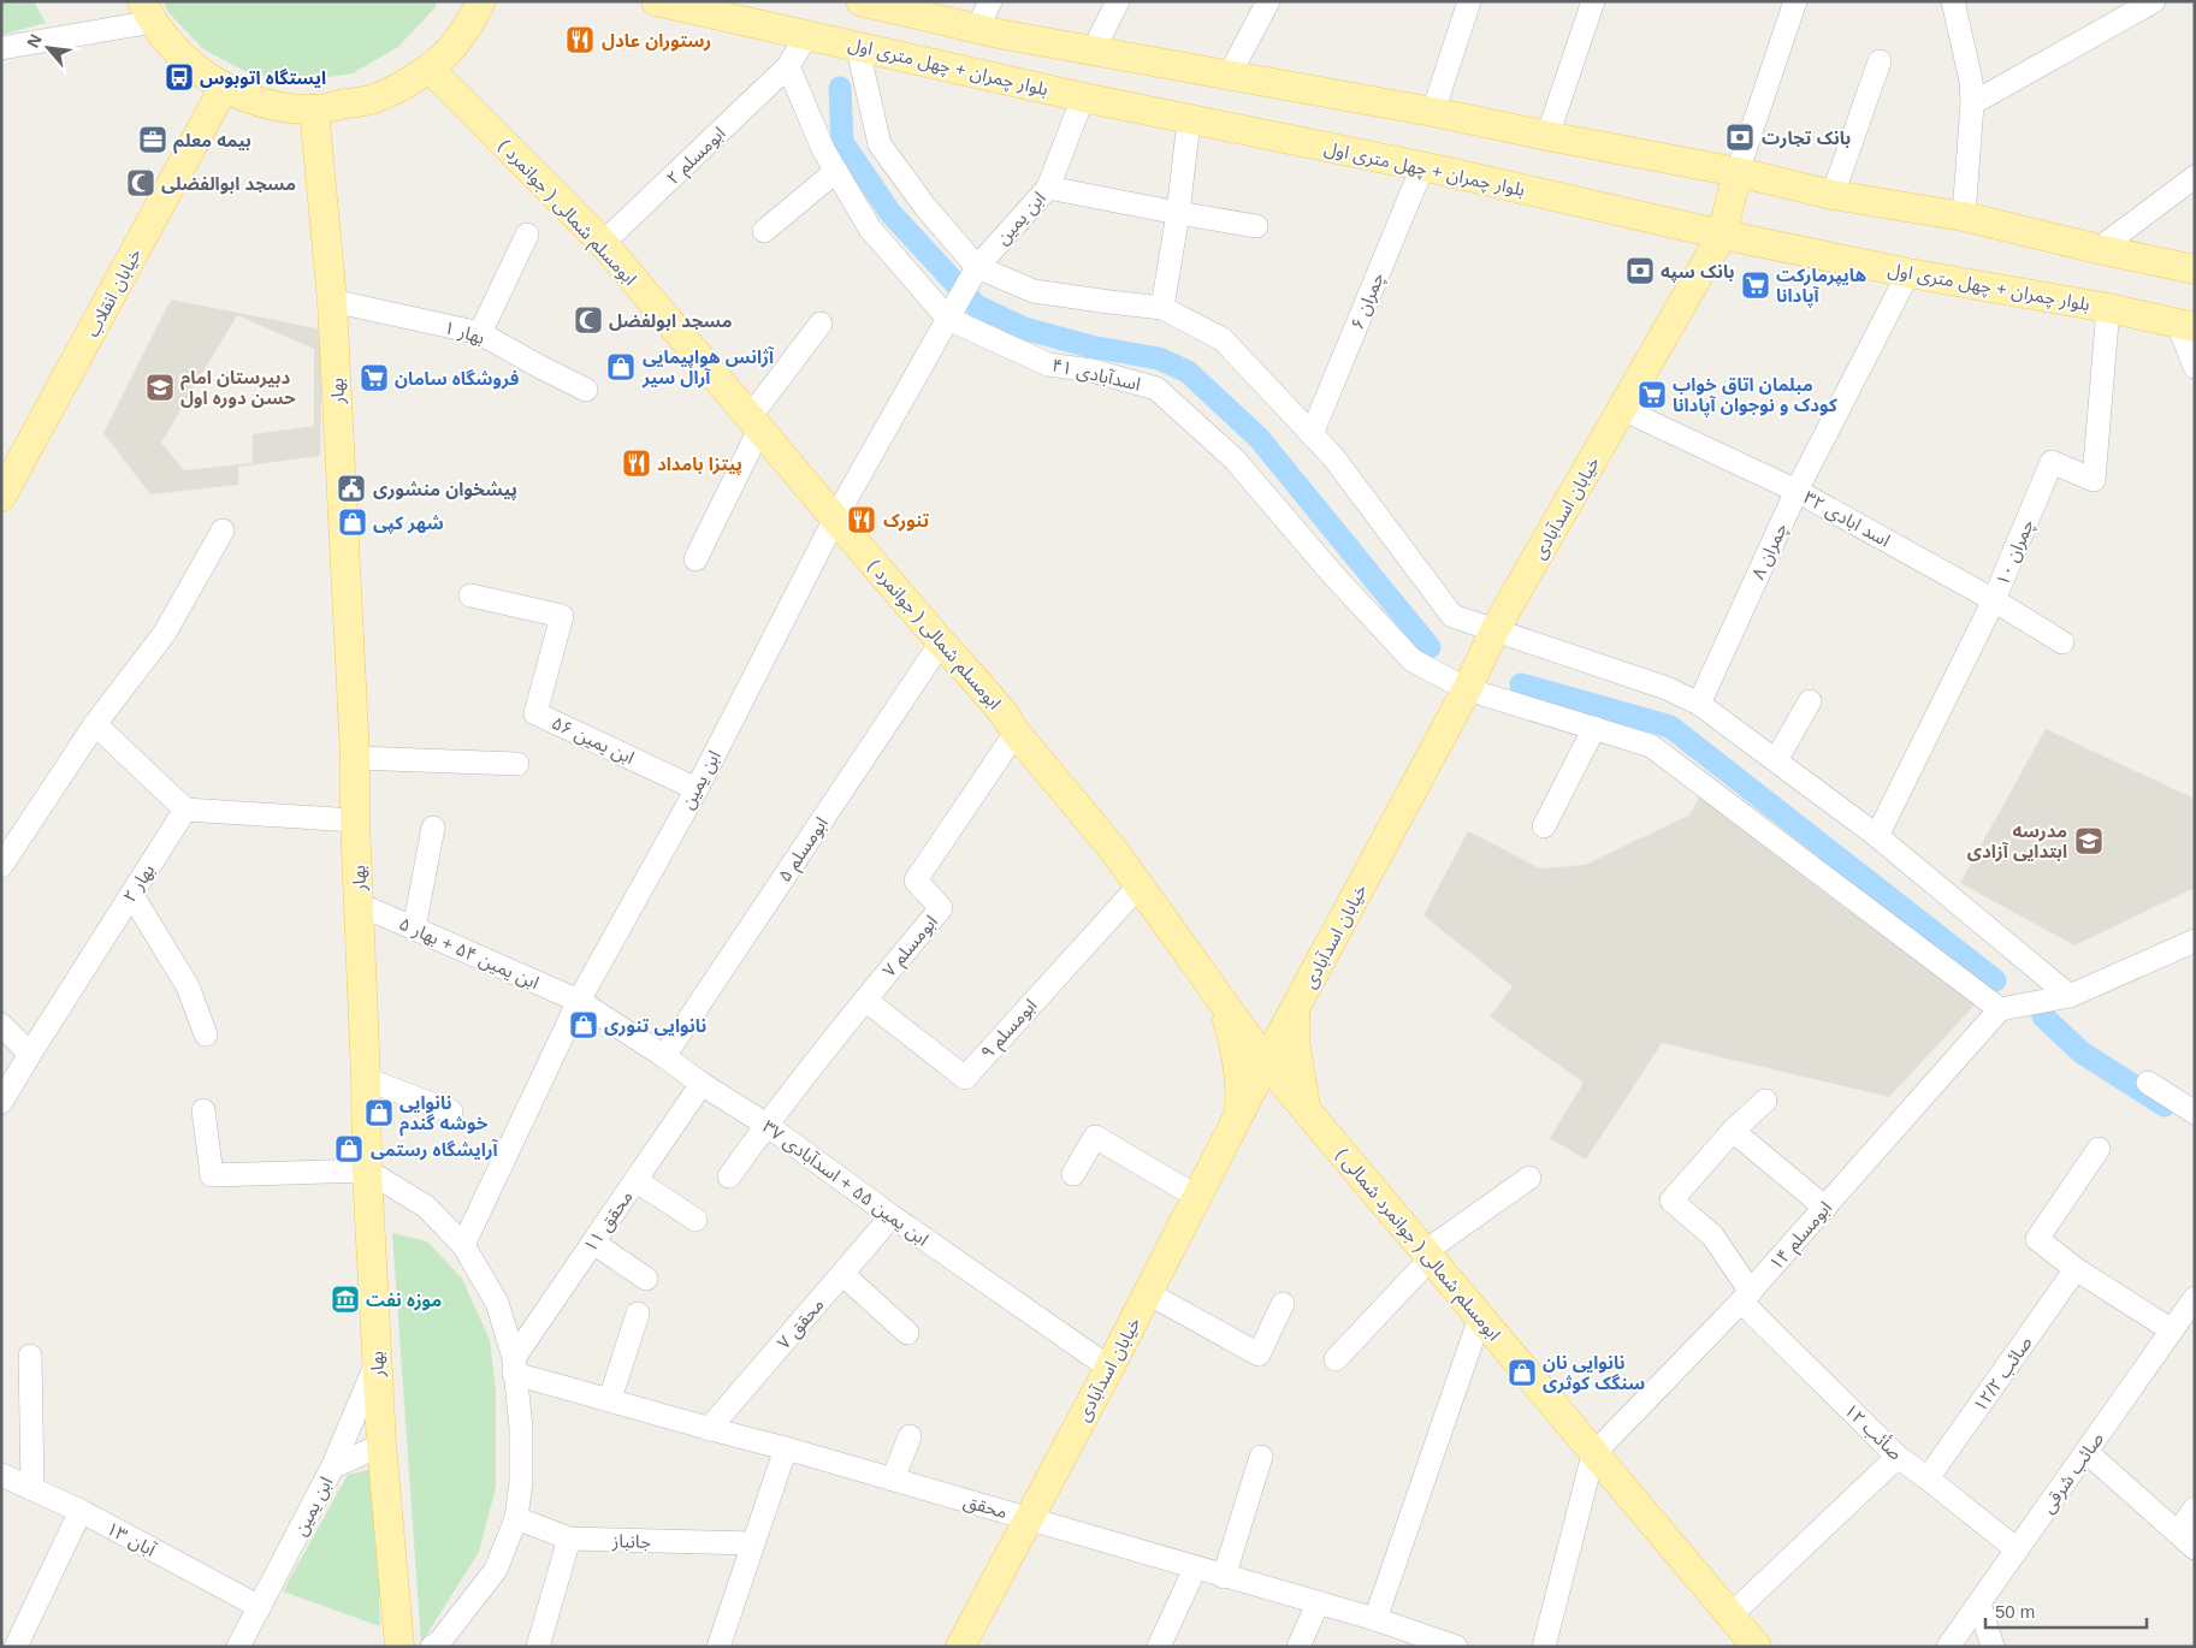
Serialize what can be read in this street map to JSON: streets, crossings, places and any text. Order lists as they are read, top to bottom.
{
  "streets": {
    "main road": [
      "بلوار چمران + چهل متری اول",
      "ابومسلم شمالی ( جوانمرد )",
      "خیابان انقلاب",
      "بهار",
      "خیابان اسدآبادی",
      "ابومسلم شمالی ( جوانمرد شمالی )"
    ],
    "street": [
      "ابومسلم ۲",
      "ابن یمین",
      "چمران ۶",
      "بهار ۱",
      "اسدآبادی ۴۱",
      "اسد ابادی ۳۲",
      "چمران ۸",
      "چمران ۱۰",
      "ابن یمین ۵۶",
      "ابومسلم ۵",
      "بهار ۲",
      "ابومسلم ۷",
      "ابن یمین ۵۴ + بهار ۵",
      "ابومسلم ۹",
      "ابن یمین ۵۵ + اسدآبادی ۳۷",
      "محقق ۱۱",
      "ابومسلم ۱۴",
      "محقق ۷",
      "صائب ۱۲/۲",
      "صأئب ۱۲",
      "صائب شرقی",
      "محقق",
      "۱۳ آبان",
      "جانباز"
    ]
  },
  "crossings": [
    ["بلوار چمران + چهل متری اول", "ابومسلم ۲"],
    ["بلوار چمران + چهل متری اول", "ابن یمین"],
    ["بلوار چمران + چهل متری اول", "چمران ۶"],
    ["بلوار چمران + چهل متری اول", "خیابان اسدآبادی"],
    ["بلوار چمران + چهل متری اول", "چمران ۸"],
    ["بلوار چمران + چهل متری اول", "چمران ۱۰"],
    ["ابومسلم ۲", "ابومسلم شمالی ( جوانمرد )"],
    ["ابومسلم ۲", "اسدآبادی ۴۱"],
    ["ابومسلم شمالی ( جوانمرد )", "ابن یمین"],
    ["ابومسلم شمالی ( جوانمرد )", "خیابان اسدآبادی"],
    ["ابومسلم شمالی ( جوانمرد )", "ابومسلم ۵"],
    ["ابومسلم شمالی ( جوانمرد )", "ابومسلم ۷"],
    ["ابومسلم شمالی ( جوانمرد )", "ابومسلم ۹"],
    ["ابومسلم شمالی ( جوانمرد )", "ابومسلم شمالی ( جوانمرد شمالی )"],
    ["ابن یمین", "اسدآبادی ۴۱"],
    ["ابن یمین", "بهار"],
    ["ابن یمین", "ابن یمین ۵۶"],
    ["ابن یمین", "ابن یمین ۵۴ + بهار ۵"],
    ["ابن یمین", "ابن یمین ۵۵ + اسدآبادی ۳۷"],
    ["ابن یمین", "۱۳ آبان"],
    ["بهار ۱", "بهار"],
    ["اسدآبادی ۴۱", "خیابان اسدآبادی"],
    ["اسدآبادی ۴۱", "ابومسلم ۱۴"],
    ["بهار", "ابن یمین ۵۴ + بهار ۵"],
    ["خیابان اسدآبادی", "اسد ابادی ۳۲"],
    ["خیابان اسدآبادی", "ابن یمین ۵۵ + اسدآبادی ۳۷"],
    ["خیابان اسدآبادی", "ابومسلم شمالی ( جوانمرد شمالی )"],
    ["خیابان اسدآبادی", "محقق"],
    ["اسد ابادی ۳۲", "چمران ۸"],
    ["اسد ابادی ۳۲", "چمران ۱۰"],
    ["ابومسلم ۵", "ابن یمین ۵۵ + اسدآبادی ۳۷"],
    ["ابومسلم ۷", "ابومسلم ۹"],
    ["ابومسلم ۷", "ابن یمین ۵۵ + اسدآبادی ۳۷"],
    ["ابن یمین ۵۴ + بهار ۵", "ابن یمین ۵۵ + اسدآبادی ۳۷"],
    ["ابن یمین ۵۵ + اسدآبادی ۳۷", "محقق ۱۱"],
    ["ابن یمین ۵۵ + اسدآبادی ۳۷", "محقق ۷"],
    ["محقق ۱۱", "محقق"],
    ["ابومسلم ۱۴", "ابومسلم شمالی ( جوانمرد شمالی )"],
    ["ابومسلم ۱۴", "صأئب ۱۲"],
    ["محقق ۷", "محقق"],
    ["صائب ۱۲/۲", "صأئب ۱۲"],
    ["صأئب ۱۲", "صائب شرقی"]
  ],
  "places": {
    "restaurant": ["رستوران عادل", "پیتزا بامداد", "تنورک"],
    "bus stop": ["ایستگاه اتوبوس"],
    "bank": ["بانک تجارت", "بانک سپه"],
    "office": ["بیمه معلم"],
    "mosque": ["مسجد ابوالفضلی", "مسجد ابولفضل"],
    "supermarket": ["هایپرمارکت آپادانا", "فروشگاه سامان", "مبلمان اتاق خواب کودک و نوجوان آپادانا"],
    "shop": [
      "آژانس هواپیمایی آرال سیر",
      "شهر کپی",
      "نانوایی تنوری",
      "نانوایی خوشه گندم",
      "آرایشگاه رستمی",
      "نانوایی نان سنگک کوثری"
    ],
    "school or university": ["دبیرستان امام حسن دوره اول", "مدرسه ابتدایی آزادی"],
    "public building": ["پیشخوان منشوری"],
    "museum": ["موزه نفت"]
  },
  "scale_bar": "50 m",
  "north": "top left"
}
